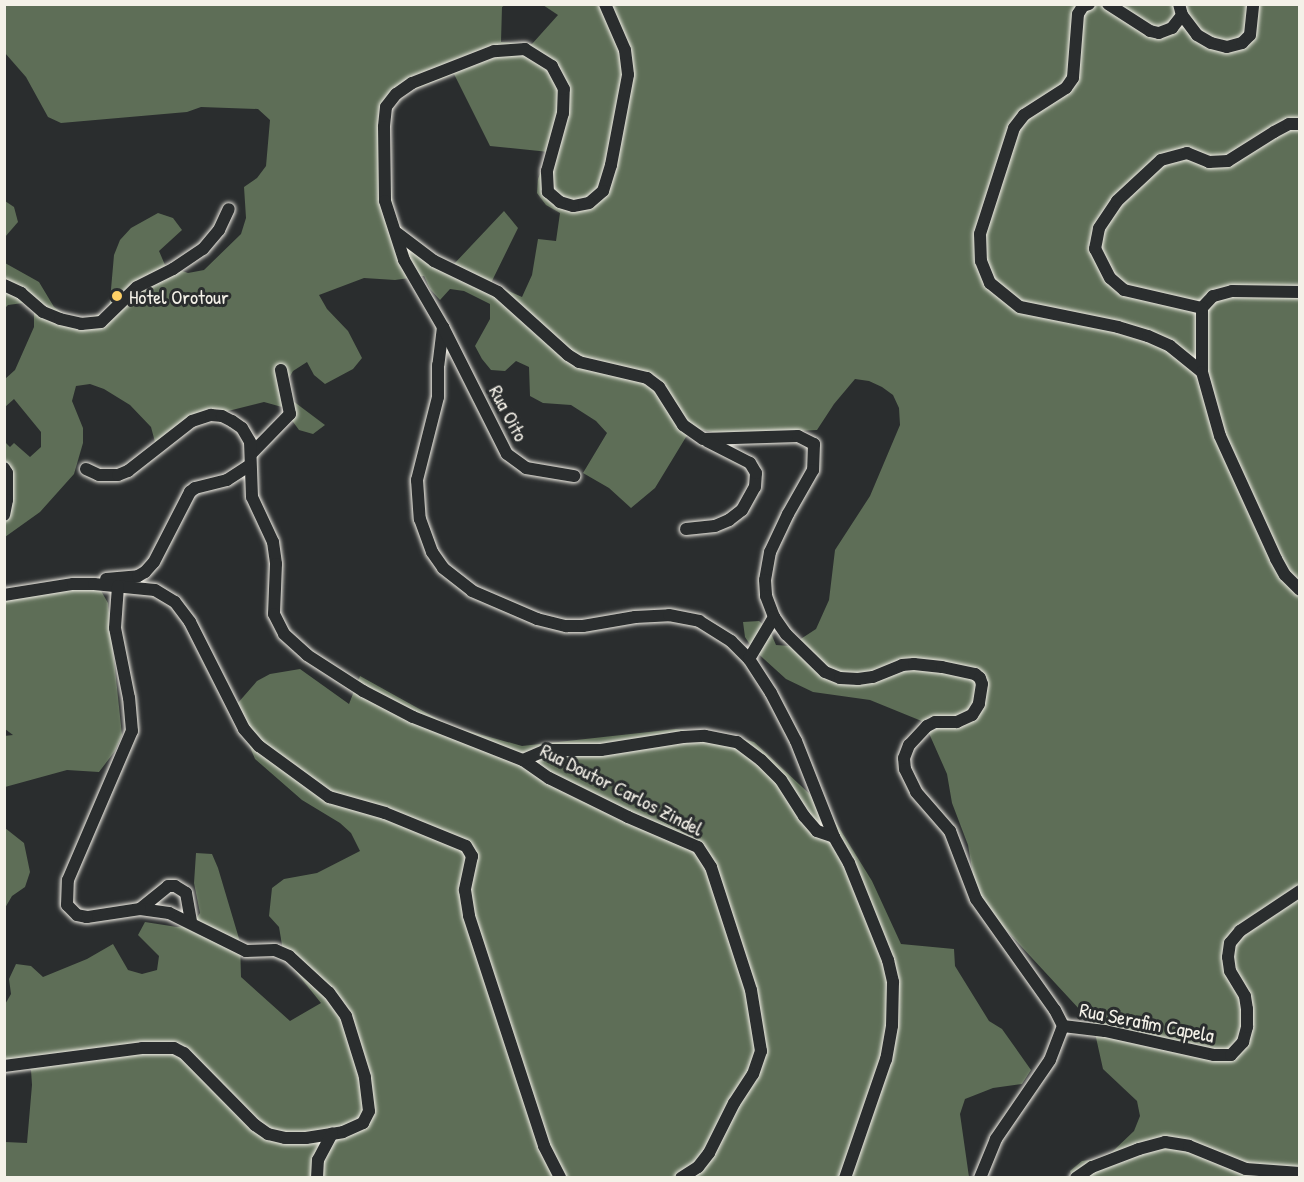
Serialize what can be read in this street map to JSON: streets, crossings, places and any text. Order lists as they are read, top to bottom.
{
  "streets": {
    "street": ["Rua Oito", "Rua Doutor Carlos Zindel", "Rua Serafim Capela"]
  },
  "places": ["Hotel Orotour"]
}
